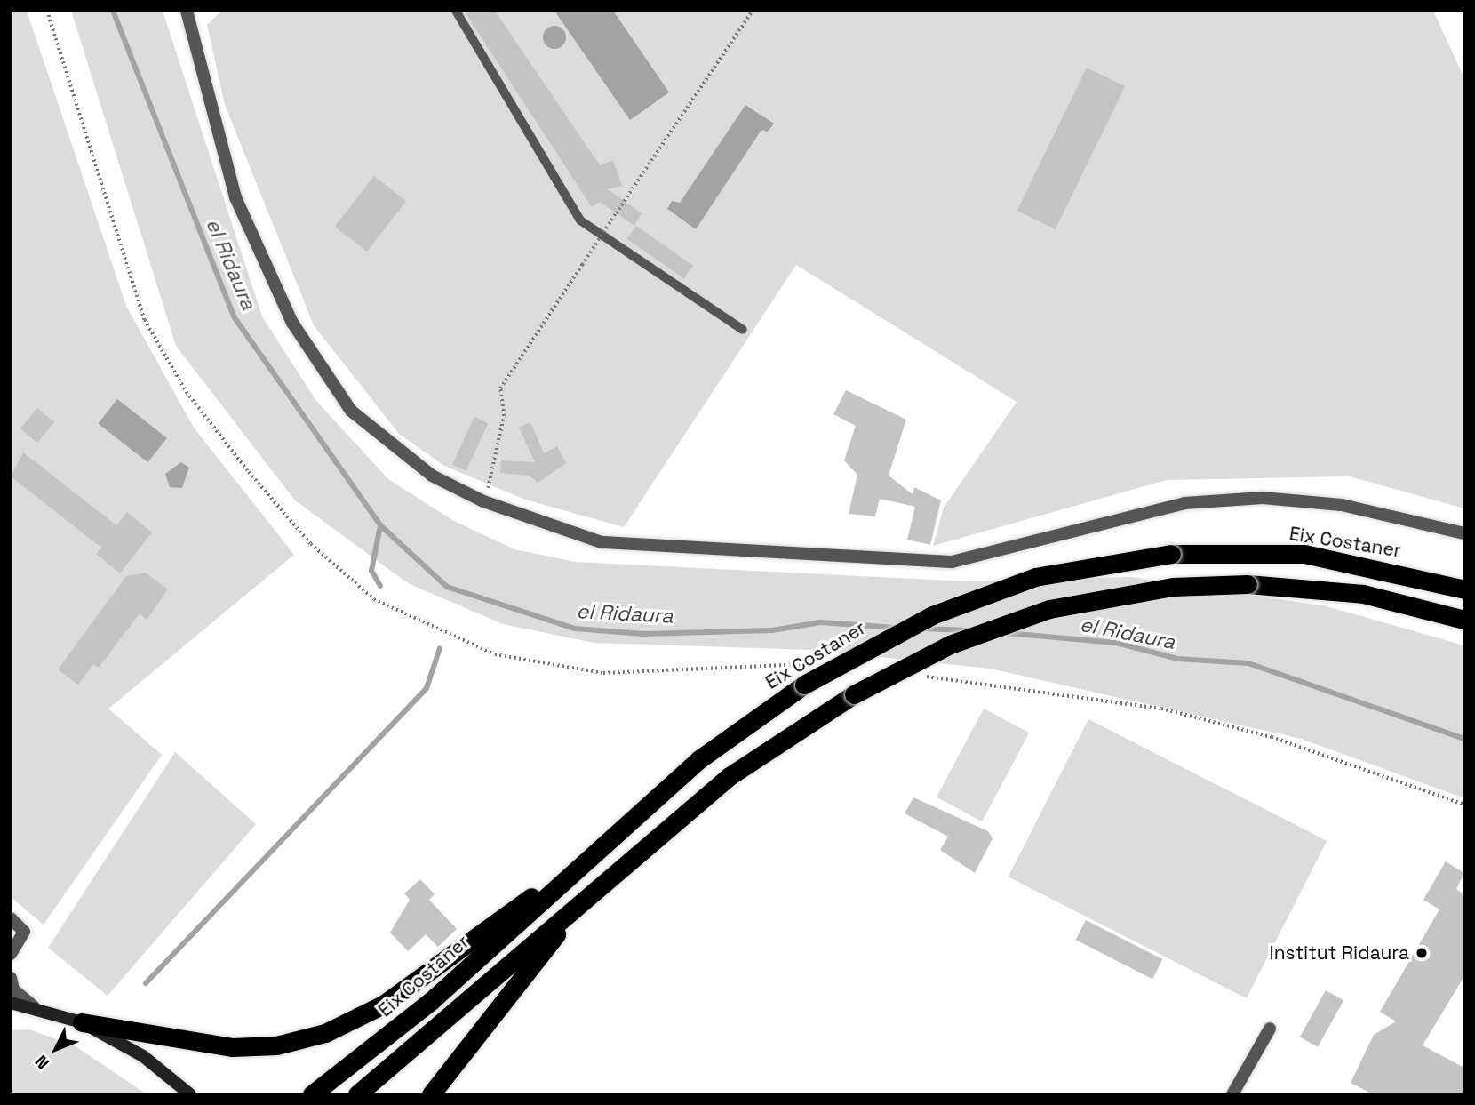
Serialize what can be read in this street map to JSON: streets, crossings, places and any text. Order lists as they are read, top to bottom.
{
  "streets": {
    "highway": ["Eix Costaner"]
  },
  "water": ["el Ridaura"],
  "places": ["Institut Ridaura"],
  "north": "bottom left"
}
